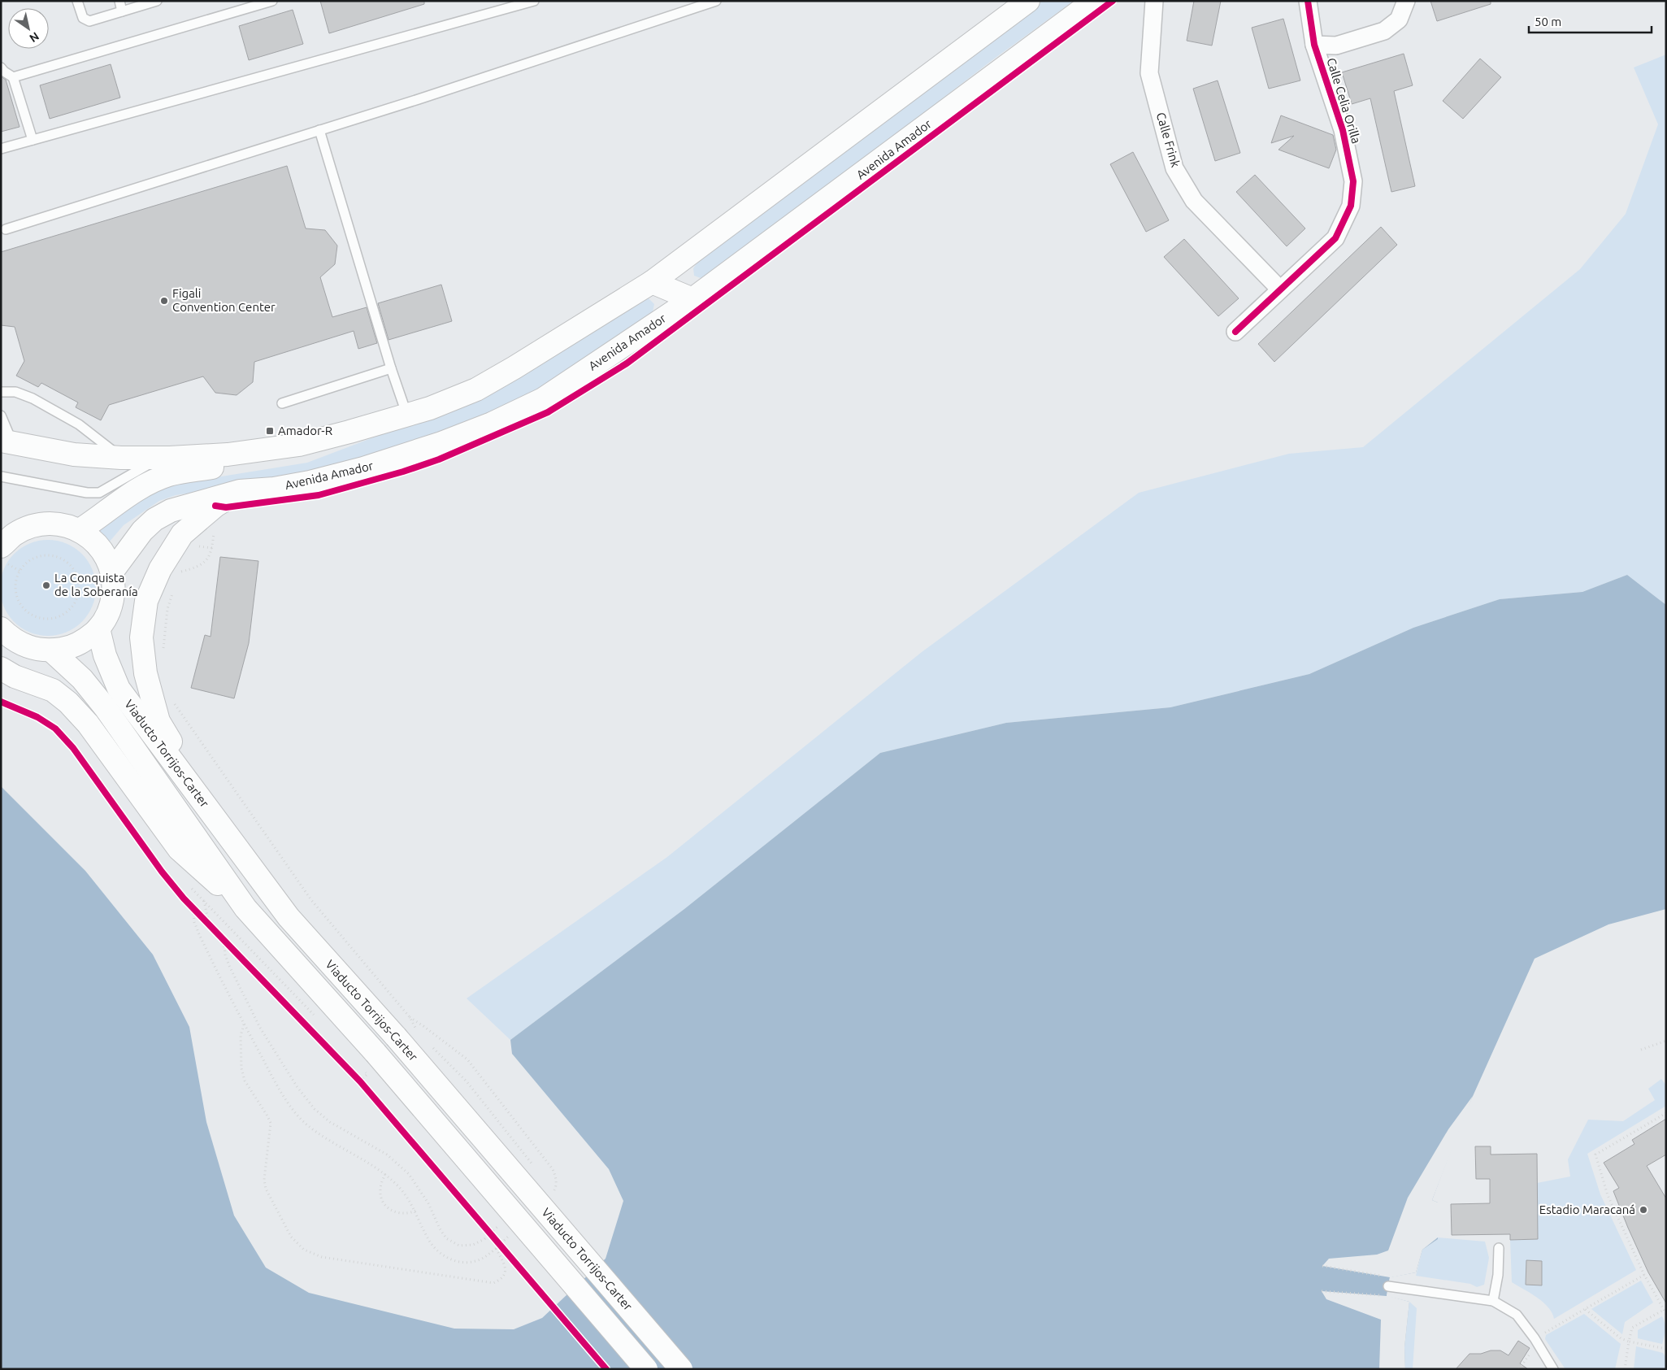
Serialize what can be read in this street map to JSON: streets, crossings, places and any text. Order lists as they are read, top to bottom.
{
  "streets": {
    "main road": ["Avenida Amador", "Viaducto Torrijos-Carter"],
    "street": ["Calle Celia Orilla", "Calle Frink"]
  },
  "crossings": [
    ["Calle Celia Orilla", "Calle Frink"]
  ],
  "places": {
    "other": ["Figali Convention Center", "La Conquista de la Soberanía", "Estadio Maracaná"],
    "transit": ["Amador-R"]
  },
  "scale_bar": "50 m",
  "north": "bottom right"
}
